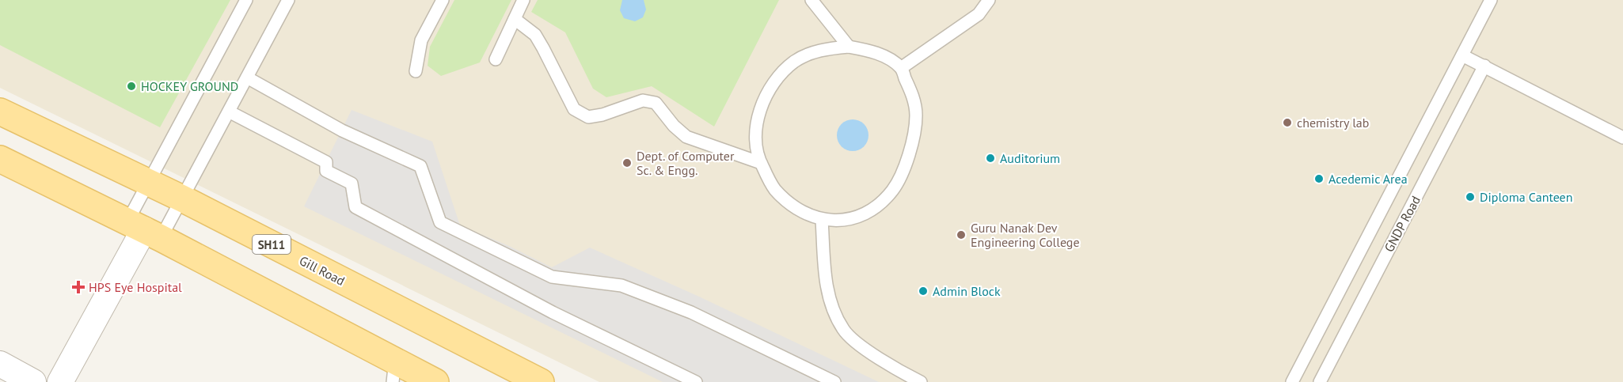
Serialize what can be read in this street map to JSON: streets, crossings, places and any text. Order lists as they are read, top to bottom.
{
  "streets": {
    "main road": ["SH11", "Gill Road"],
    "lane": ["GNDP Road"]
  },
  "places": {
    "other": [
      "HOCKEY GROUND",
      "chemistry lab",
      "Auditorium",
      "Dept. of Computer Sc. & Engg.",
      "Acedemic Area",
      "Diploma Canteen",
      "Guru Nanak Dev Engineering College",
      "Admin Block"
    ],
    "health": ["HPS Eye Hospital"]
  }
}
